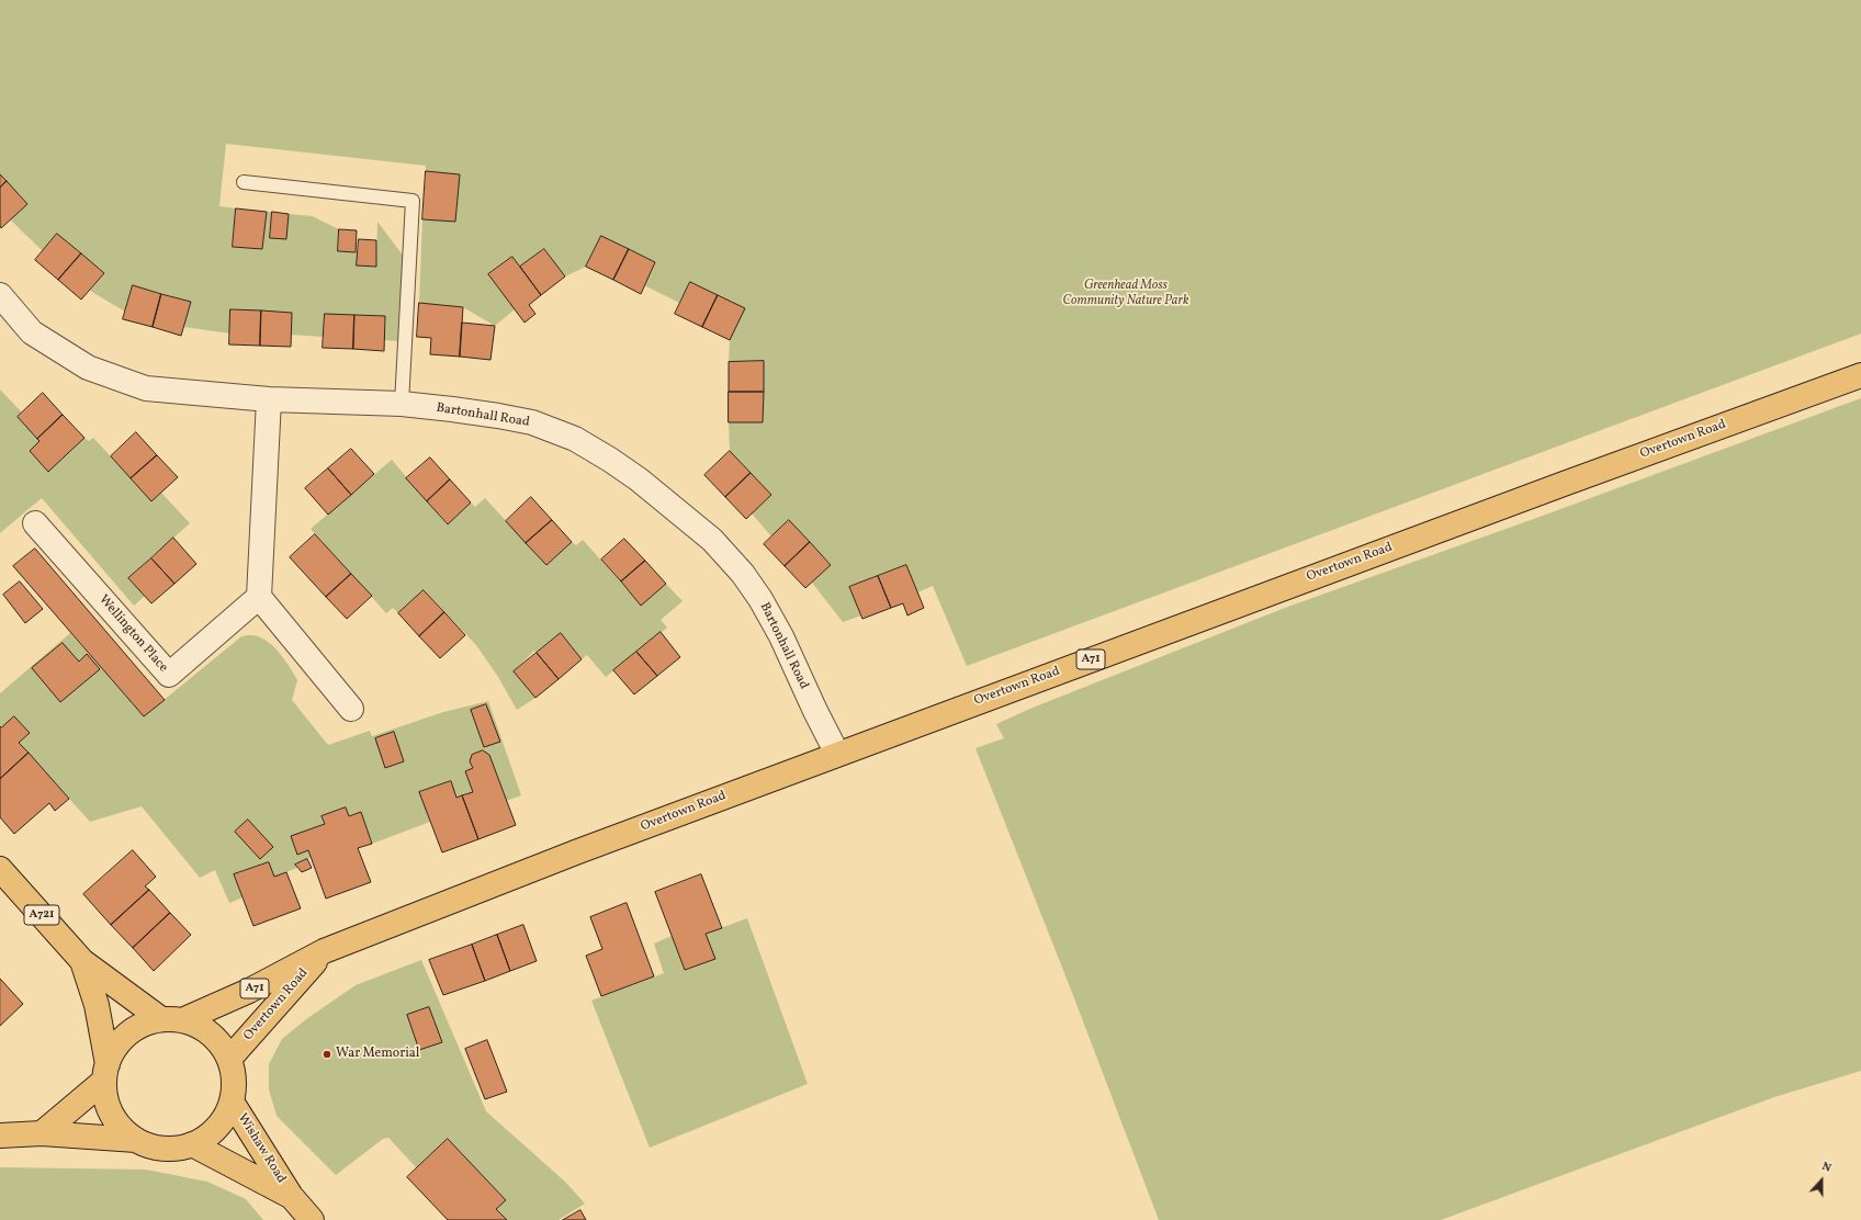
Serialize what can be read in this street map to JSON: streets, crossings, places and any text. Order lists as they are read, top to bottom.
{
  "streets": {
    "main road": [
      "Overtown Road",
      "A71",
      "A721",
      "Wishaw Road"
    ],
    "street": ["Bartonhall Road", "Wellington Place"]
  },
  "crossings": [
    ["Bartonhall Road", "Overtown Road"],
    ["Overtown Road", "A721"],
    ["Overtown Road", "Wishaw Road"],
    ["A721", "Wishaw Road"]
  ],
  "parks": ["Greenhead Moss Community Nature Park"],
  "places": ["War Memorial"],
  "north": "top"
}
